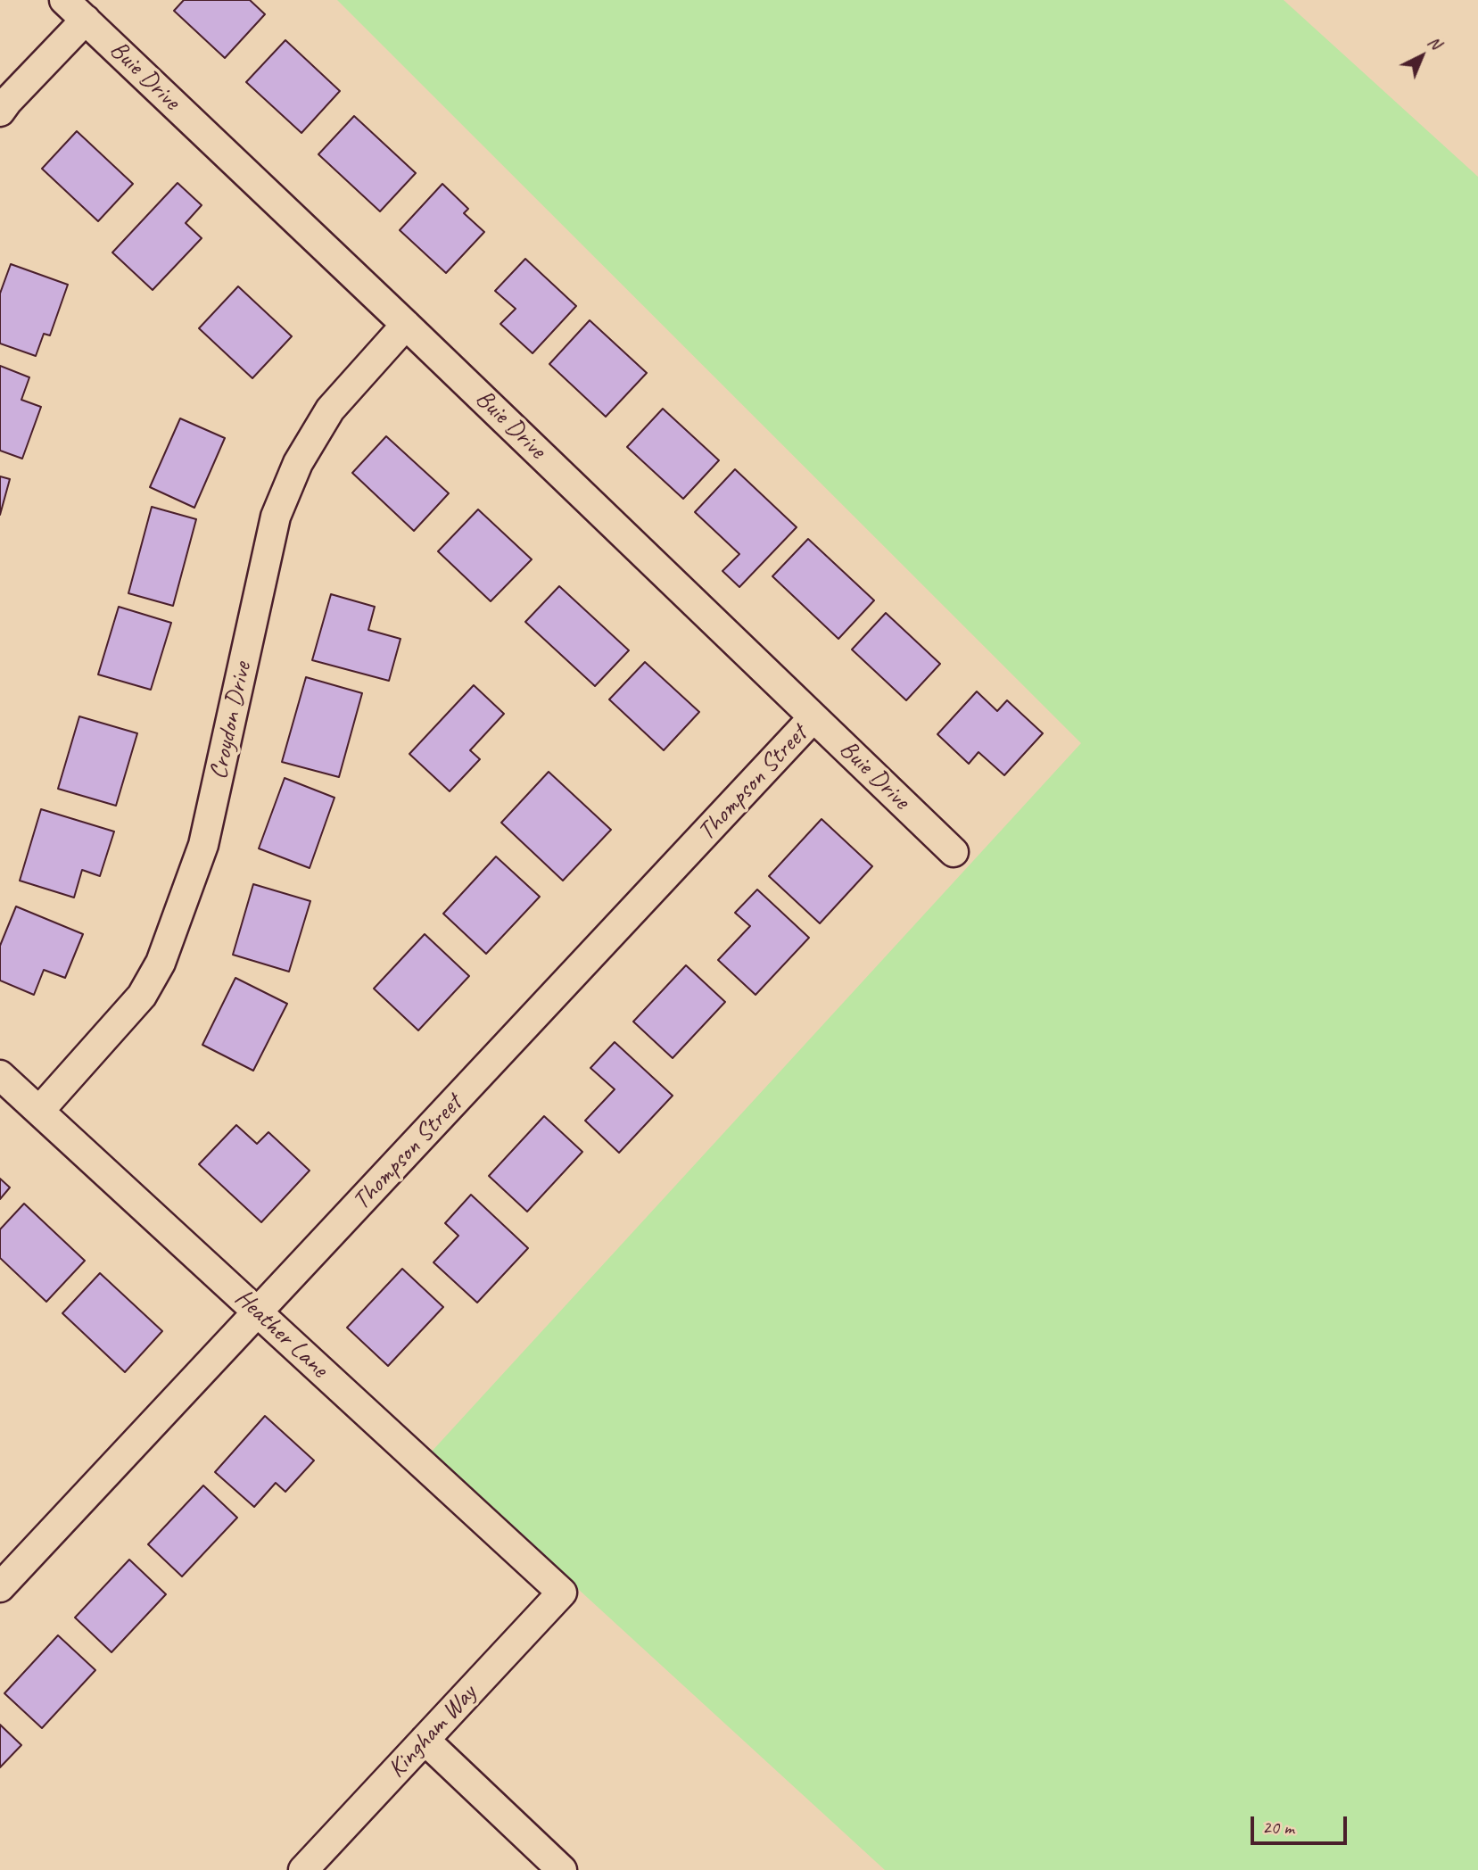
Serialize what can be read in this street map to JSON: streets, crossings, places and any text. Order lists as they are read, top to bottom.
{
  "streets": {
    "street": [
      "Buie Drive",
      "Croydon Drive",
      "Thompson Street",
      "Heather Lane",
      "Kingham Way"
    ]
  },
  "crossings": [
    ["Buie Drive", "Croydon Drive"],
    ["Buie Drive", "Thompson Street"],
    ["Croydon Drive", "Heather Lane"],
    ["Thompson Street", "Heather Lane"],
    ["Heather Lane", "Kingham Way"]
  ],
  "scale_bar": "20 m",
  "north": "top right"
}
